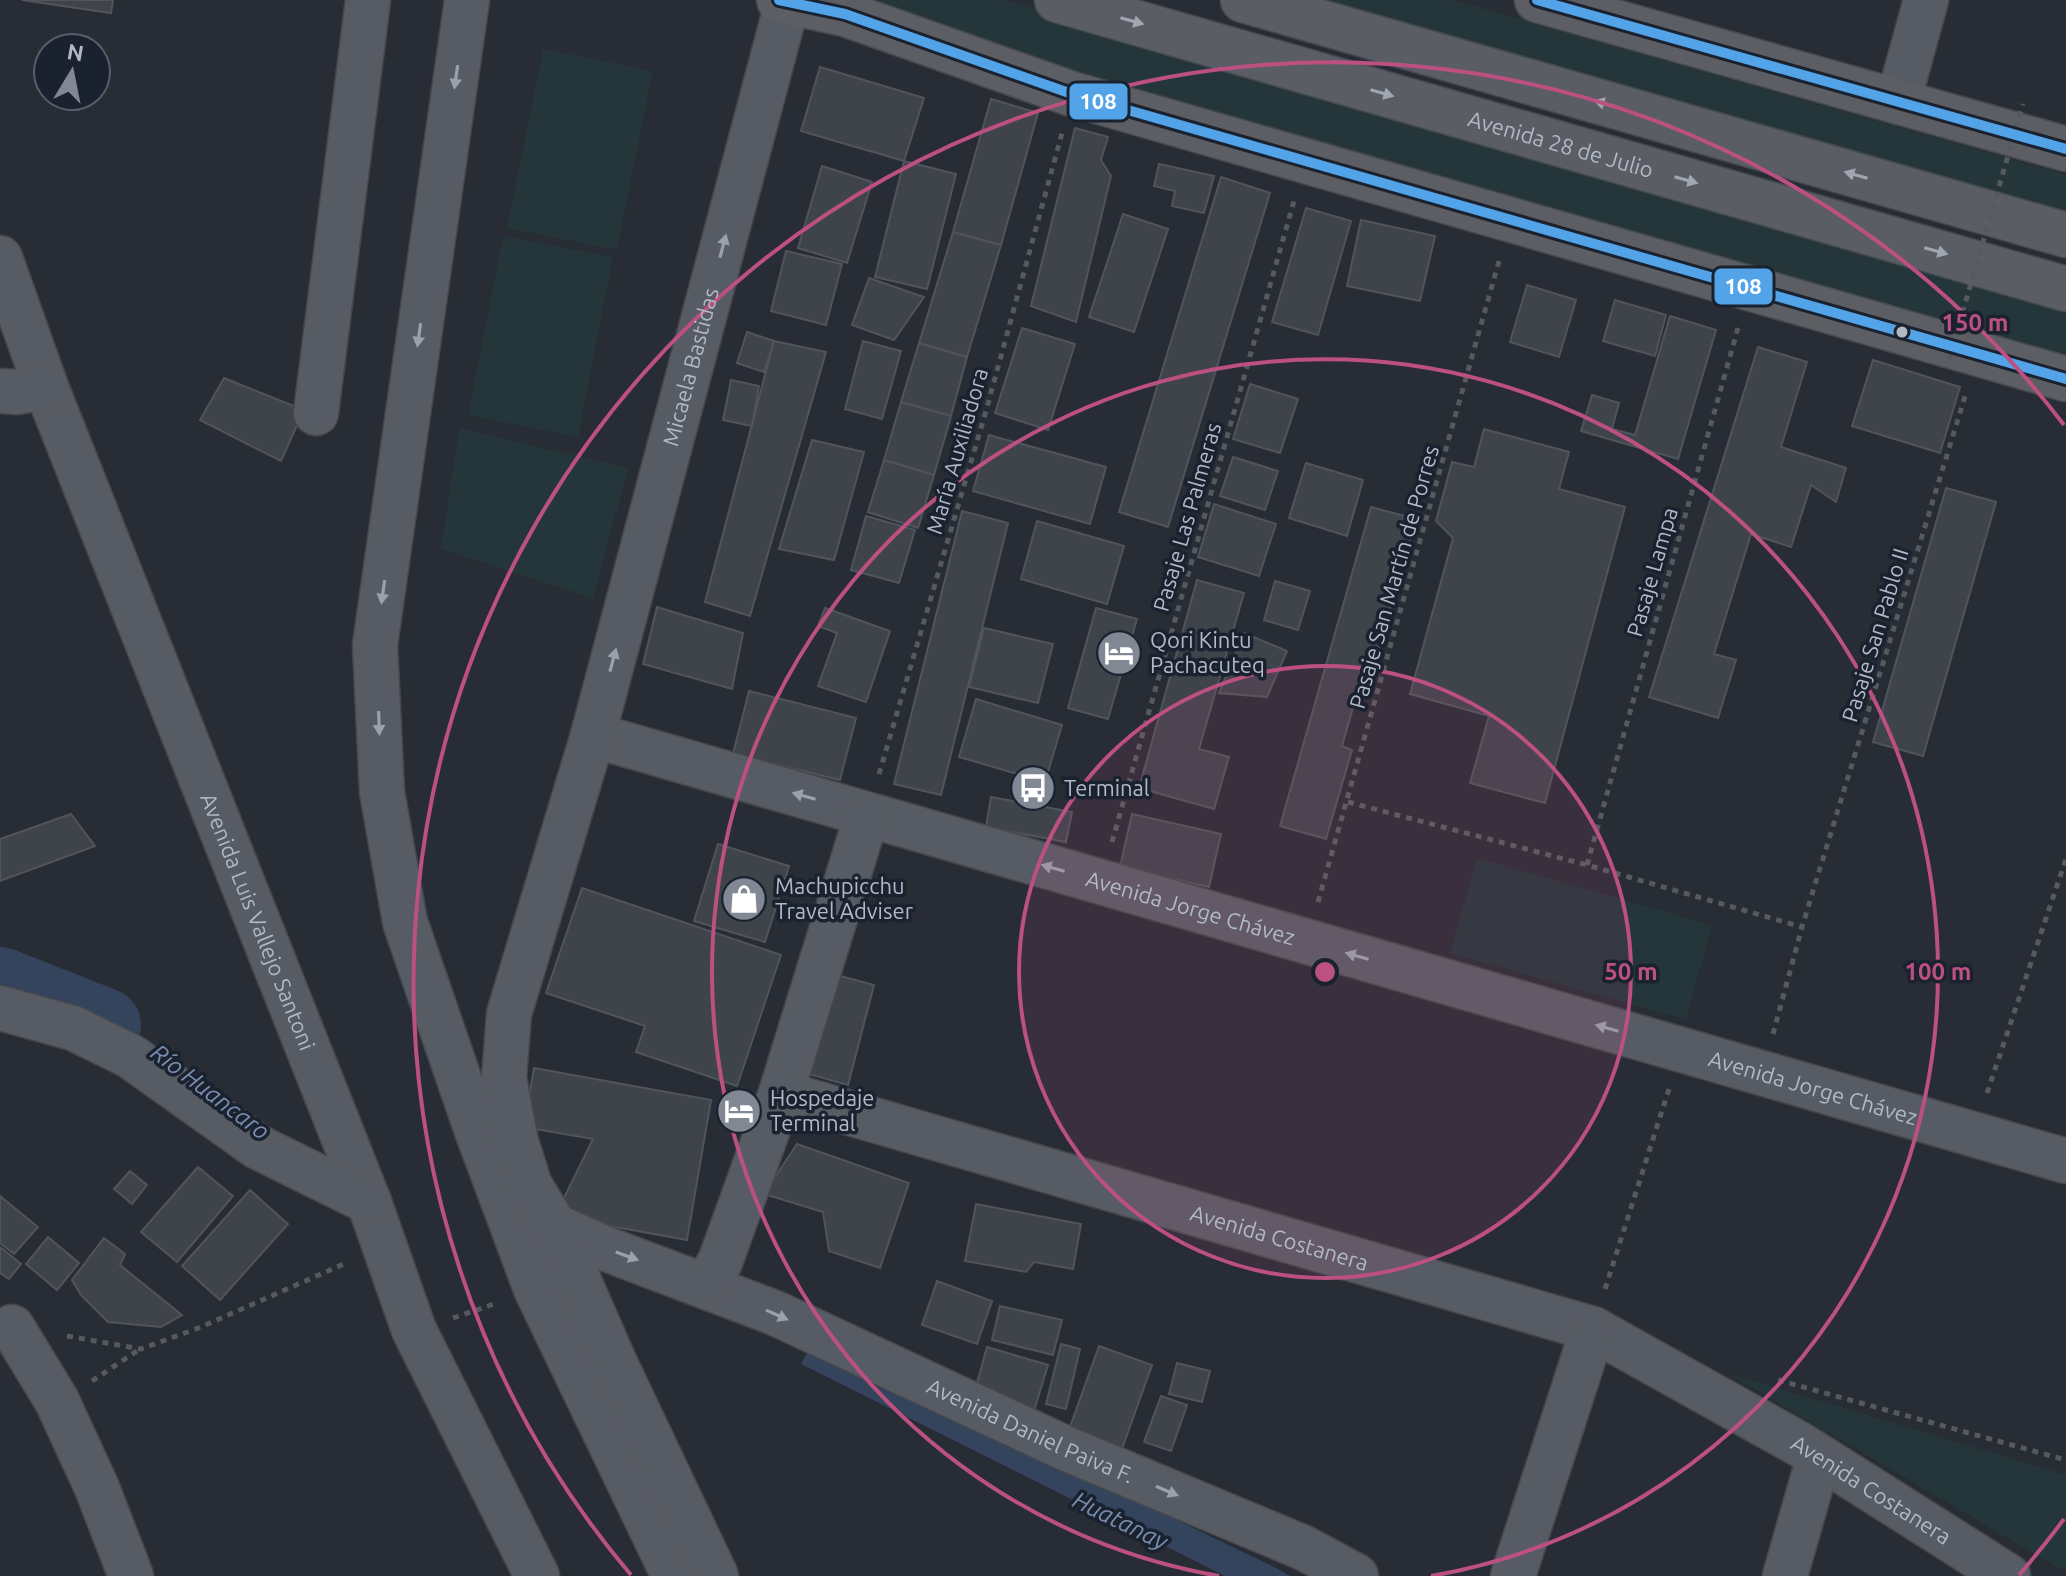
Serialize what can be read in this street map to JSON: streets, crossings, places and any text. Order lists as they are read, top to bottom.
{
  "streets": {
    "main road": ["Avenida 28 de Julio"],
    "street": [
      "Micaela Bastidas",
      "Avenida Jorge Chávez",
      "Avenida Luis Vallejo Santoni",
      "Avenida Costanera",
      "Avenida Daniel Paiva F."
    ],
    "path": [
      "María Auxiliadora",
      "Pasaje Las Palmeras",
      "Pasaje Lampa",
      "Pasaje San Martín de Porres",
      "Pasaje San Pablo II"
    ]
  },
  "crossings": [
    ["Micaela Bastidas", "Avenida Jorge Chávez"],
    ["Micaela Bastidas", "Avenida Daniel Paiva F."],
    ["María Auxiliadora", "Avenida Jorge Chávez"],
    ["Pasaje Las Palmeras", "Avenida Jorge Chávez"],
    ["Pasaje San Martín de Porres", "Avenida Jorge Chávez"],
    ["Pasaje San Pablo II", "Avenida Jorge Chávez"]
  ],
  "one_way": ["Avenida Jorge Chávez", "Avenida Daniel Paiva F."],
  "water": ["Río Huancaro", "Huatanay"],
  "places": {
    "hotel": ["Qori Kintu Pachacuteq", "Hospedaje Terminal"],
    "bus stop": ["Terminal"],
    "shop": ["Machupicchu Travel Adviser"]
  },
  "lines": ["transit line 108"],
  "north": "top",
  "rings": ["150 m", "50 m", "100 m"]
}
